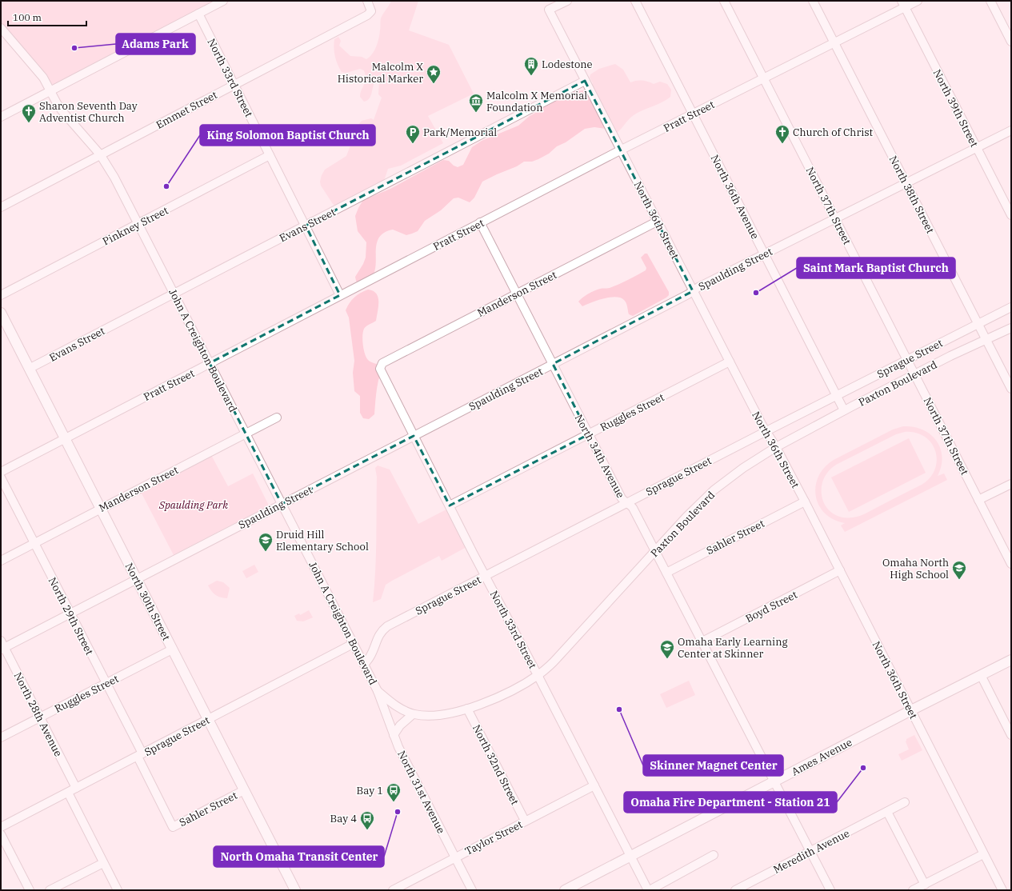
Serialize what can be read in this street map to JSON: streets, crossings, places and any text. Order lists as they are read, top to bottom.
{
  "streets": {
    "main road": ["North 30th Street", "Ames Avenue"],
    "street": [
      "North 33rd Street",
      "North 39th Street",
      "Emmet Street",
      "Pratt Street",
      "North 38th Street",
      "North 36th Avenue",
      "North 37th Street",
      "North 36th Street",
      "Evans Street",
      "Pinkney Street",
      "Spaulding Street",
      "Manderson Street",
      "John A Creighton Boulevard",
      "Sprague Street",
      "Paxton Boulevard",
      "Ruggles Street",
      "North 34th Avenue",
      "Sahler Street",
      "Boyd Street",
      "North 29th Street",
      "North 28th Avenue",
      "North 32nd Street",
      "North 31st Avenue",
      "Taylor Street",
      "Meredith Avenue"
    ]
  },
  "crossings": [
    ["North 33rd Street", "Emmet Street"],
    ["North 33rd Street", "Pratt Street"],
    ["North 33rd Street", "Evans Street"],
    ["North 33rd Street", "Pinkney Street"],
    ["North 33rd Street", "Spaulding Street"],
    ["North 33rd Street", "Manderson Street"],
    ["North 33rd Street", "Sprague Street"],
    ["North 33rd Street", "Paxton Boulevard"],
    ["North 33rd Street", "Ruggles Street"],
    ["North 33rd Street", "Ames Avenue"],
    ["North 33rd Street", "Taylor Street"],
    ["North 39th Street", "Pratt Street"],
    ["North 39th Street", "Spaulding Street"],
    ["Emmet Street", "John A Creighton Boulevard"],
    ["Pratt Street", "North 38th Street"],
    ["Pratt Street", "North 36th Avenue"],
    ["Pratt Street", "North 37th Street"],
    ["Pratt Street", "North 36th Street"],
    ["Pratt Street", "John A Creighton Boulevard"],
    ["Pratt Street", "North 34th Avenue"],
    ["Pratt Street", "North 30th Street"],
    ["North 38th Street", "Spaulding Street"],
    ["North 38th Street", "Sprague Street"],
    ["North 38th Street", "Paxton Boulevard"],
    ["North 36th Avenue", "Spaulding Street"],
    ["North 36th Avenue", "Sprague Street"],
    ["North 36th Avenue", "Paxton Boulevard"],
    ["North 37th Street", "Spaulding Street"],
    ["North 37th Street", "Sprague Street"],
    ["North 37th Street", "Paxton Boulevard"],
    ["North 36th Street", "Evans Street"],
    ["North 36th Street", "Spaulding Street"],
    ["North 36th Street", "Manderson Street"],
    ["North 36th Street", "Sprague Street"],
    ["North 36th Street", "Paxton Boulevard"],
    ["North 36th Street", "Ruggles Street"],
    ["North 36th Street", "Sahler Street"],
    ["North 36th Street", "Boyd Street"],
    ["North 36th Street", "Ames Avenue"],
    ["Evans Street", "John A Creighton Boulevard"],
    ["Evans Street", "North 30th Street"],
    ["Pinkney Street", "John A Creighton Boulevard"],
    ["Spaulding Street", "John A Creighton Boulevard"],
    ["Spaulding Street", "North 34th Avenue"],
    ["Spaulding Street", "North 30th Street"],
    ["Spaulding Street", "North 29th Street"],
    ["Spaulding Street", "North 28th Avenue"],
    ["Manderson Street", "John A Creighton Boulevard"],
    ["Manderson Street", "North 34th Avenue"],
    ["Manderson Street", "North 30th Street"],
    ["Manderson Street", "North 29th Street"],
    ["John A Creighton Boulevard", "Sprague Street"],
    ["John A Creighton Boulevard", "Paxton Boulevard"],
    ["John A Creighton Boulevard", "North 31st Avenue"],
    ["Sprague Street", "North 34th Avenue"],
    ["Sprague Street", "North 30th Street"],
    ["Sprague Street", "North 29th Street"],
    ["Sprague Street", "North 28th Avenue"],
    ["Paxton Boulevard", "North 34th Avenue"],
    ["Paxton Boulevard", "North 32nd Street"],
    ["Paxton Boulevard", "North 31st Avenue"],
    ["Ruggles Street", "North 34th Avenue"],
    ["Ruggles Street", "North 30th Street"],
    ["Ruggles Street", "North 29th Street"],
    ["Ruggles Street", "North 28th Avenue"],
    ["North 34th Avenue", "Sahler Street"],
    ["North 34th Avenue", "Boyd Street"],
    ["North 34th Avenue", "Ames Avenue"],
    ["North 34th Avenue", "Meredith Avenue"],
    ["Sahler Street", "North 30th Street"],
    ["Sahler Street", "North 29th Street"],
    ["North 32nd Street", "Taylor Street"],
    ["North 31st Avenue", "Taylor Street"]
  ],
  "parks": ["Spaulding Park"],
  "places": {
    "other": [
      "Adams Park",
      "King Solomon Baptist Church",
      "Saint Mark Baptist Church",
      "Skinner Magnet Center",
      "Omaha Fire Department - Station 21",
      "North Omaha Transit Center"
    ],
    "building": ["Lodestone"],
    "place": ["Malcolm X Historical Marker"],
    "museum": ["Malcolm X Memorial Foundation"],
    "church": ["Sharon Seventh Day Adventist Church", "Church of Christ"],
    "parking": ["Park/Memorial"],
    "school or university": ["Druid Hill Elementary School", "Omaha North High School", "Omaha Early Learning Center at Skinner"],
    "bus stop": ["Bay 1", "Bay 4"]
  },
  "scale_bar": "100 m"
}
